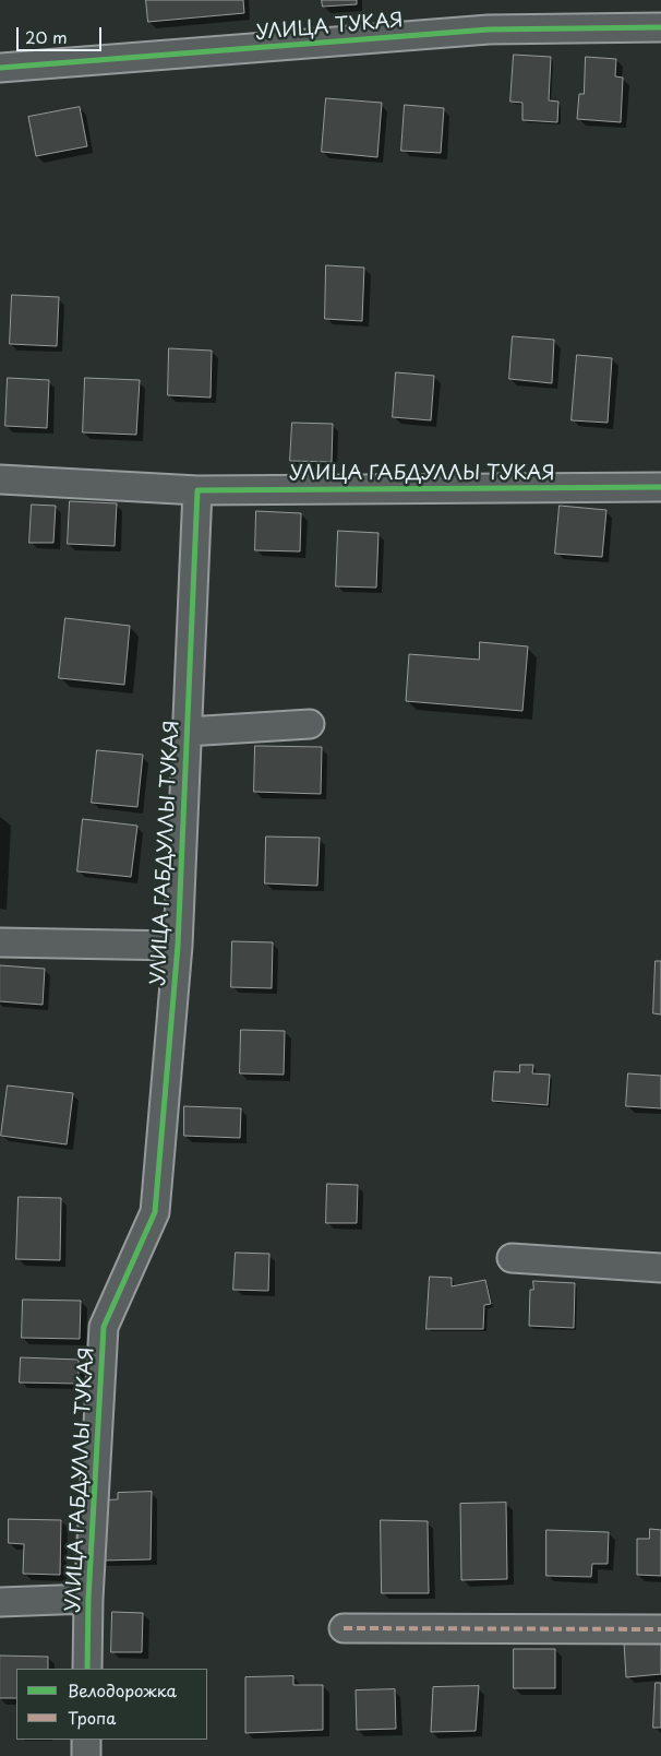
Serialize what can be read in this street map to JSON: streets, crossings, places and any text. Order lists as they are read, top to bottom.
{
  "streets": {
    "street": ["УЛИЦА ТУКАЯ", "УЛИЦА ГАБДУЛЛЫ ТУКАЯ"]
  },
  "legend": ["Велодорожка", "Тропа"],
  "scale_bar": "20 m"
}
